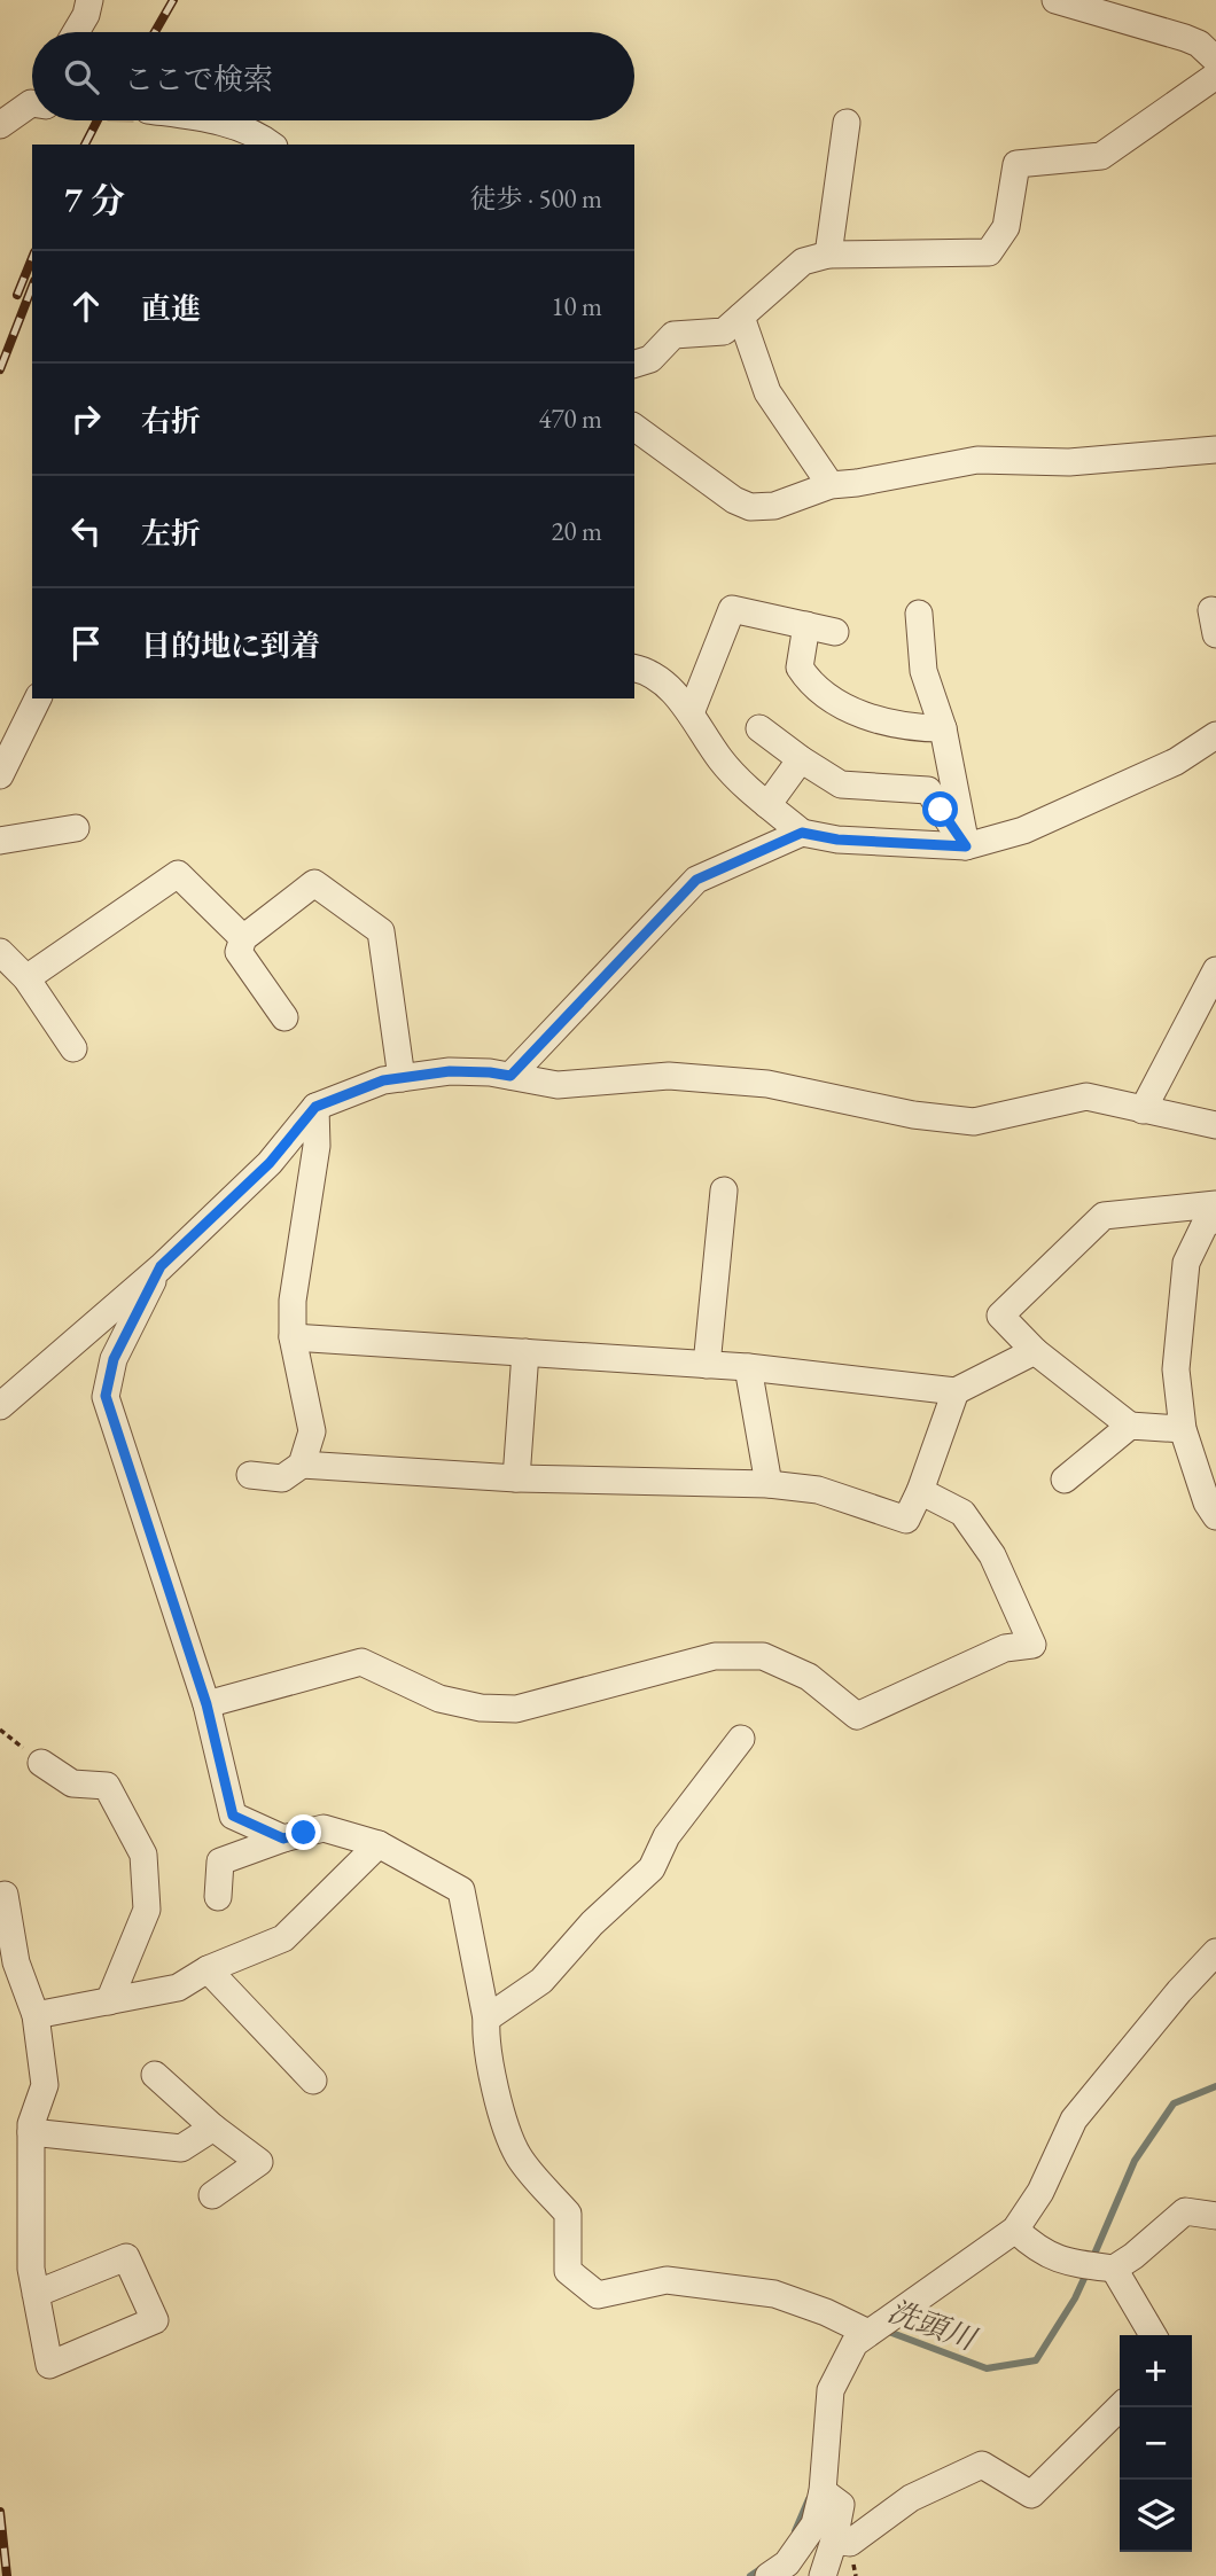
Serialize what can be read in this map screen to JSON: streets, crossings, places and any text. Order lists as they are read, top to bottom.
{
  "water": ["洗頭川"],
  "page": {
    "search": "ここで検索",
    "heading": ["7 分", "徒歩 · 500 m"],
    "list": [
      ["直進", "10 m"],
      ["右折", "470 m"],
      ["左折", "20 m"],
      "目的地に到着"
    ],
    "map_buttons": ["+", "−"]
  }
}
